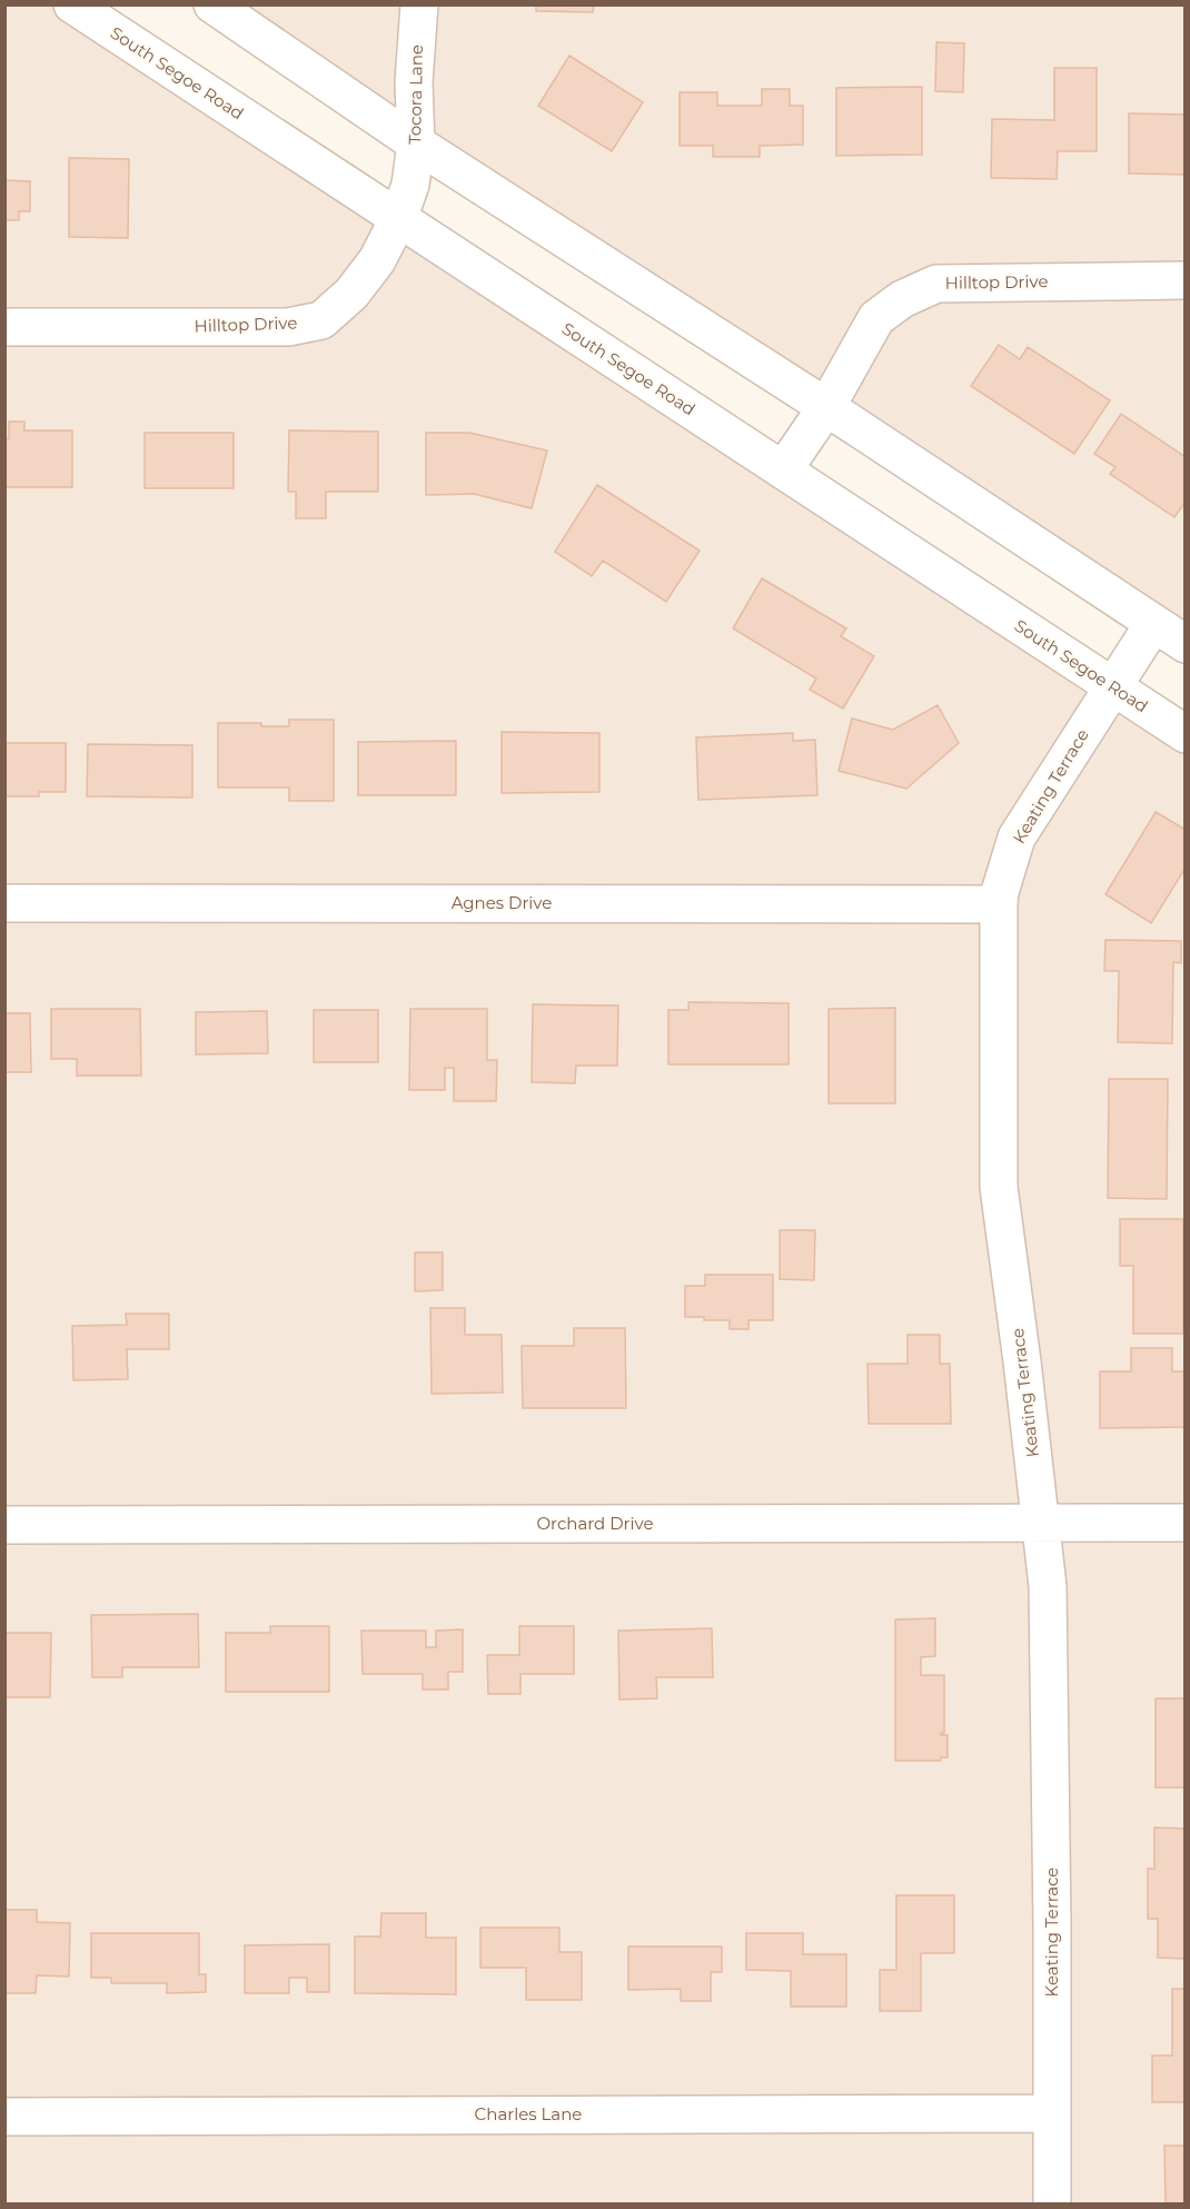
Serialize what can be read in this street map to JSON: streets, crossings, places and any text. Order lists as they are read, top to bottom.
{
  "streets": {
    "street": [
      "South Segoe Road",
      "Tocora Lane",
      "Hilltop Drive",
      "Keating Terrace",
      "Agnes Drive",
      "Orchard Drive",
      "Charles Lane"
    ]
  },
  "crossings": [
    ["South Segoe Road", "Hilltop Drive"],
    ["South Segoe Road", "Keating Terrace"],
    ["Tocora Lane", "Hilltop Drive"],
    ["Keating Terrace", "Agnes Drive"],
    ["Keating Terrace", "Orchard Drive"],
    ["Keating Terrace", "Charles Lane"]
  ]
}
